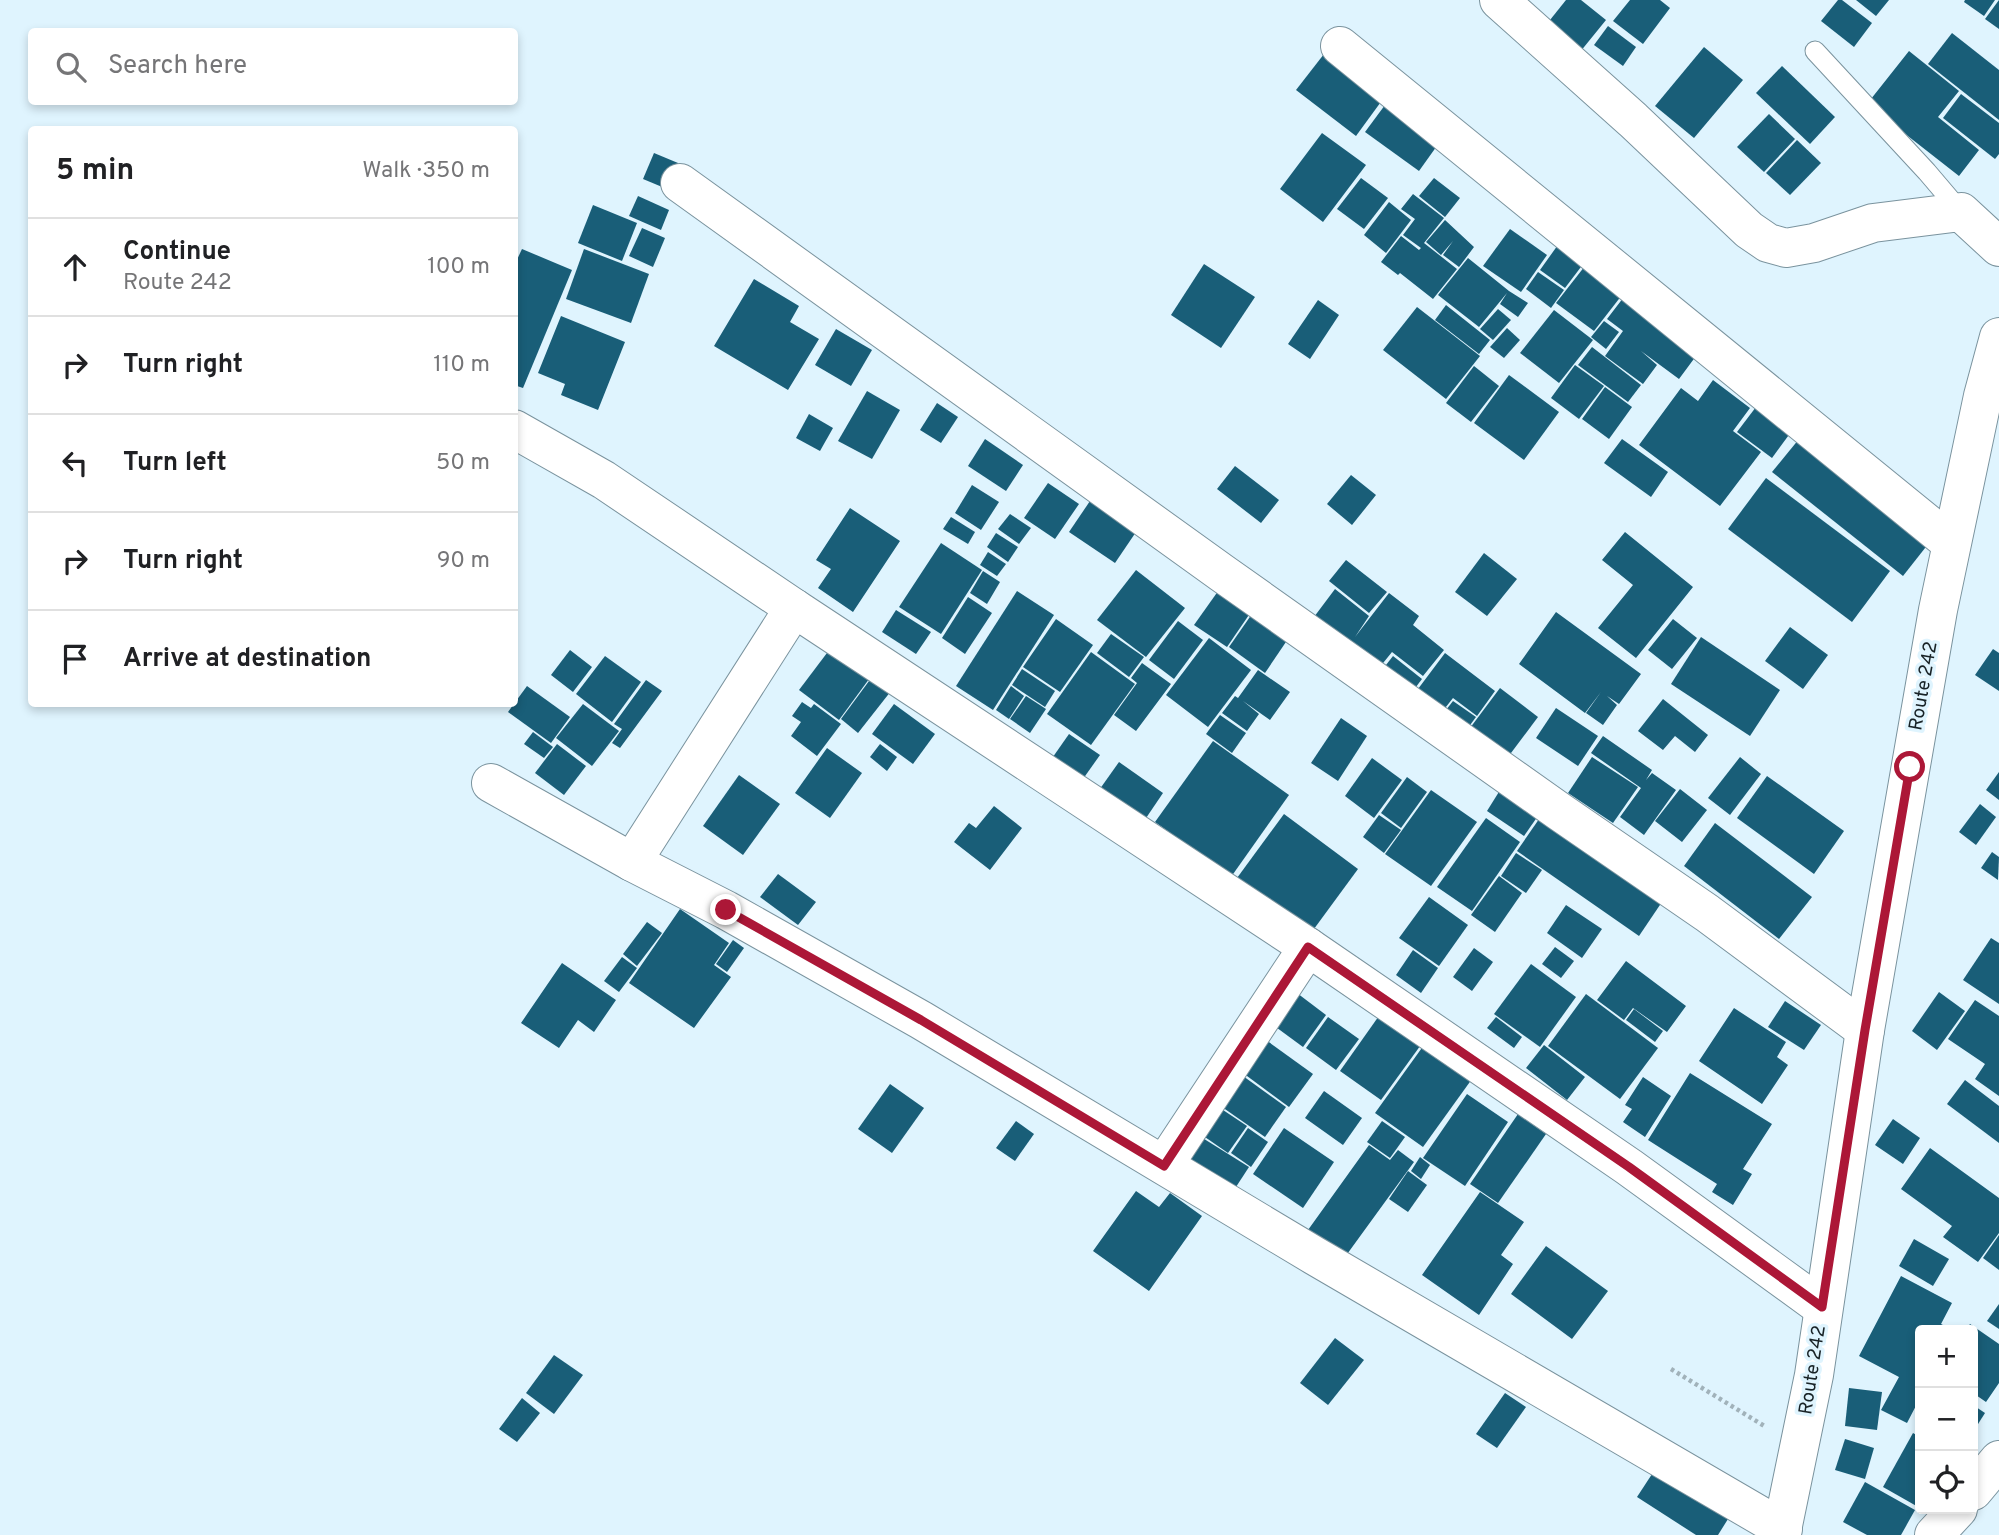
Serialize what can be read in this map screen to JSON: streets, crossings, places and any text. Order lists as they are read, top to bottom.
{
  "streets": {
    "street": ["Route 242"]
  },
  "page": {
    "search": "Search here",
    "heading": ["5 min", "Walk · 350 m"],
    "list": [
      ["Continue", "Route 242", "100 m"],
      ["Turn right", "110 m"],
      ["Turn left", "50 m"],
      ["Turn right", "90 m"],
      "Arrive at destination"
    ],
    "map_buttons": ["+", "−"]
  }
}
